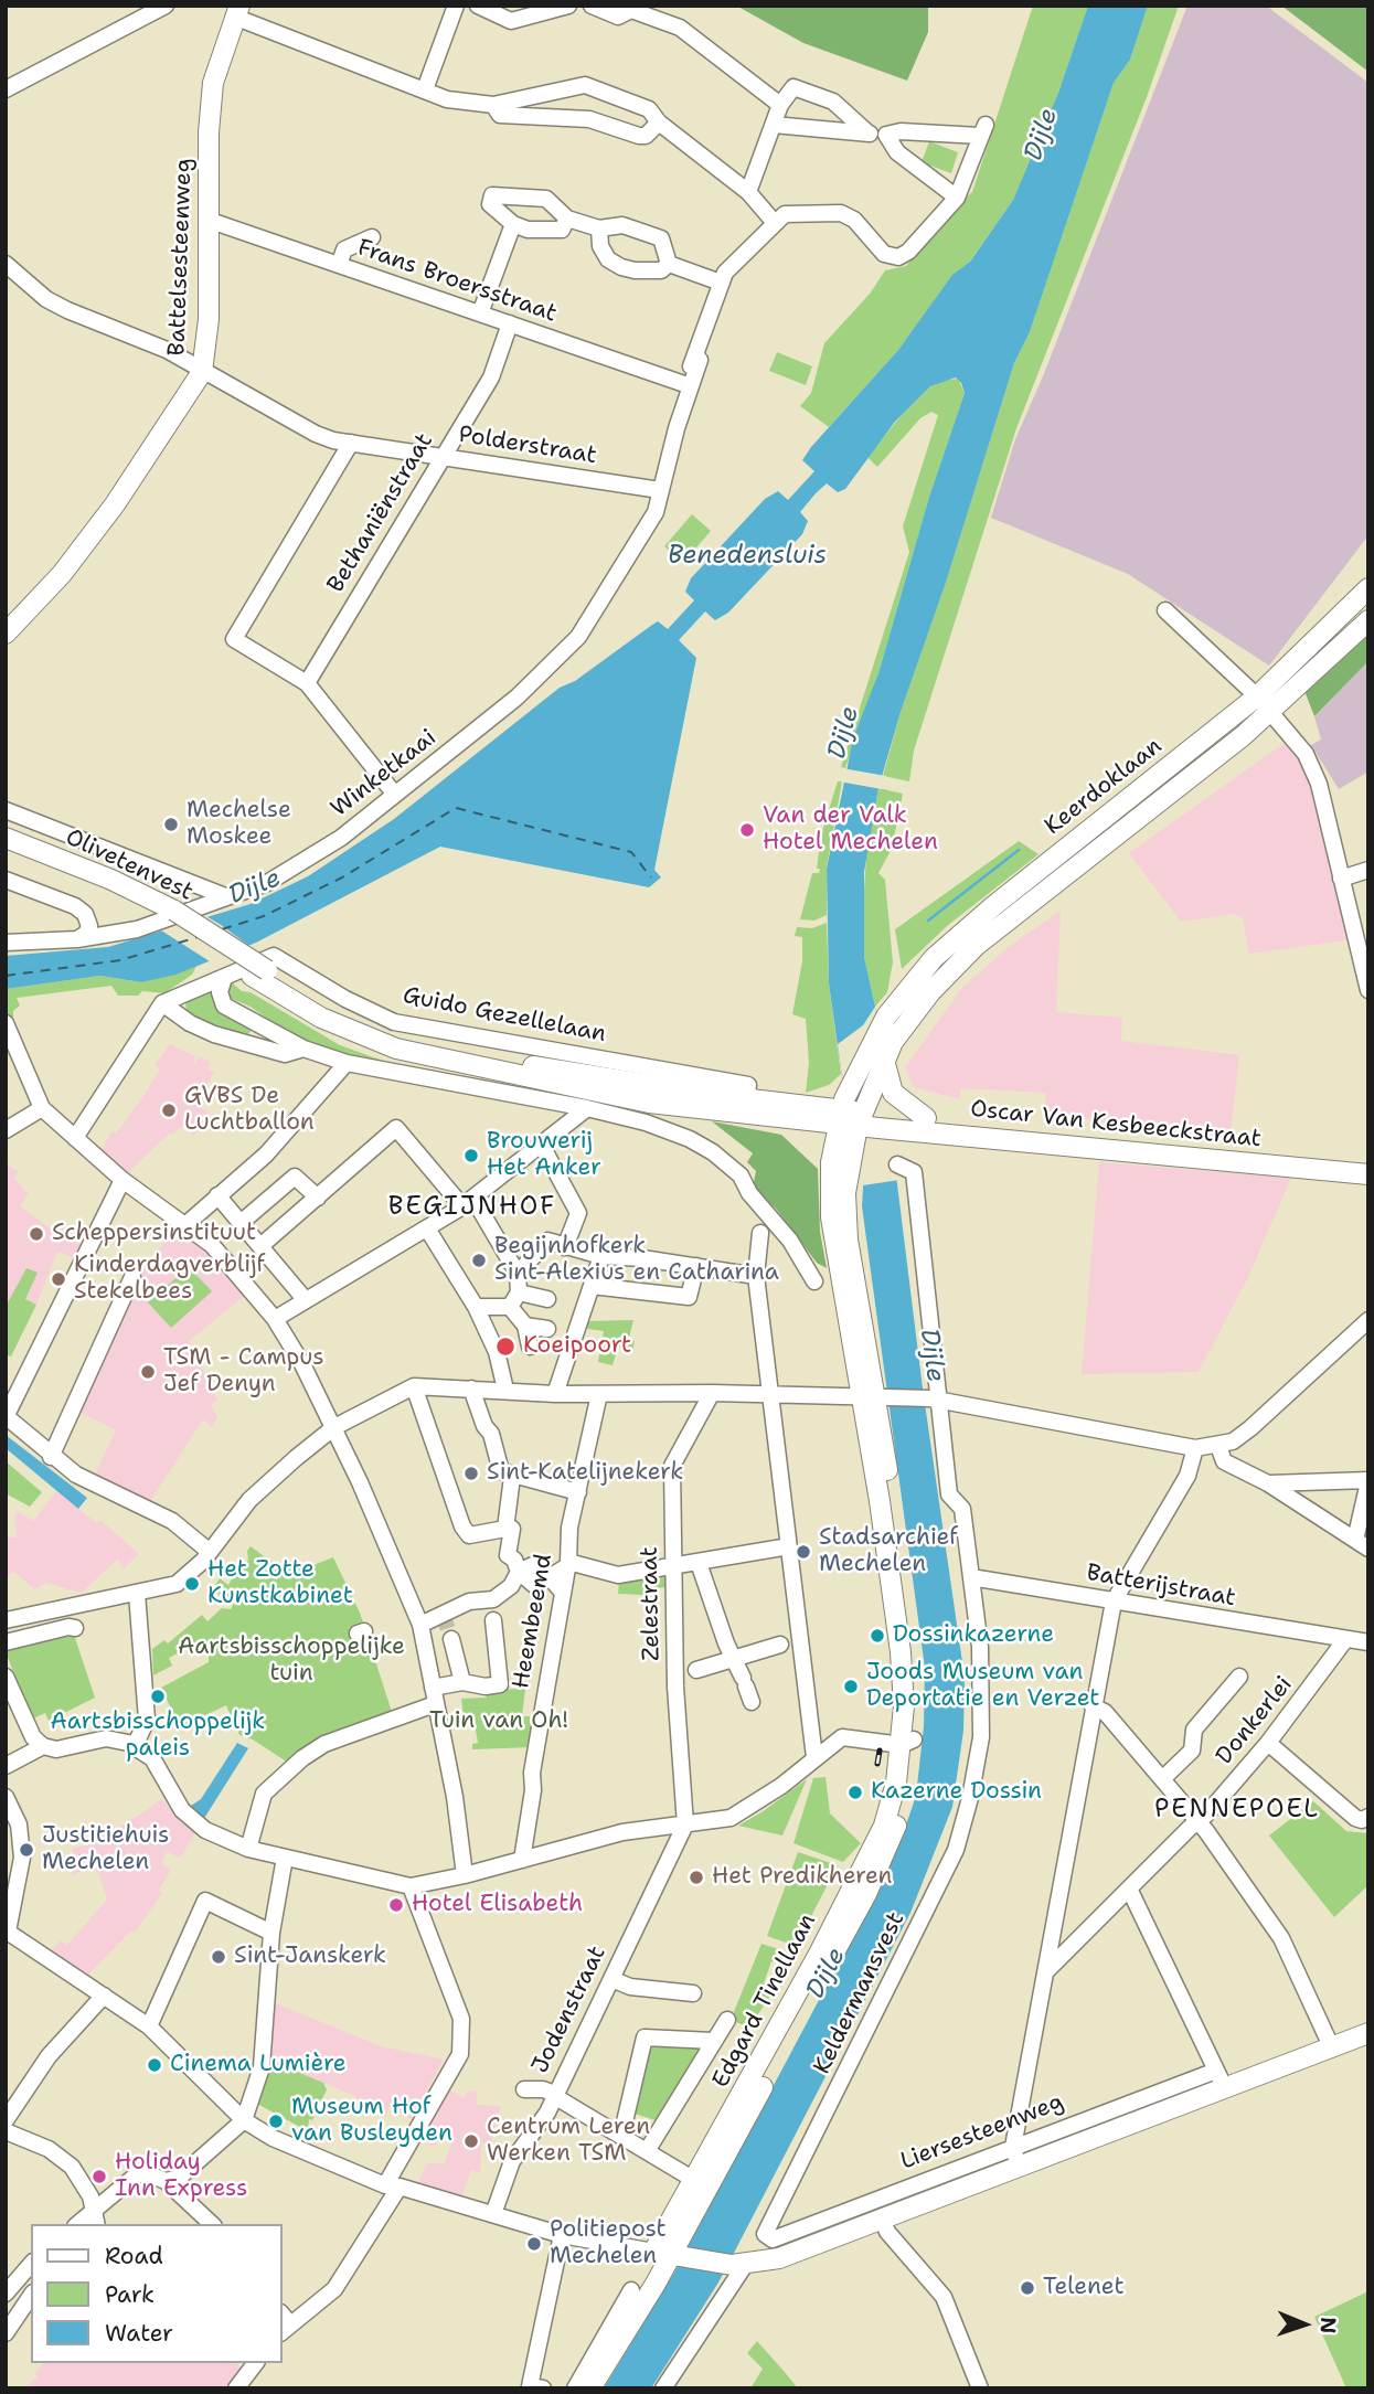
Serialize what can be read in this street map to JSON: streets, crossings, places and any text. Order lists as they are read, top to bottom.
{
  "streets": {
    "main road": [
      "Battelsesteenweg",
      "Keerdoklaan",
      "Olivetenvest",
      "Guido Gezellelaan",
      "Oscar Van Kesbeeckstraat",
      "Edgard Tinellaan",
      "Liersesteenweg"
    ],
    "street": [
      "Frans Broersstraat",
      "Polderstraat",
      "Bethaniënstraat",
      "Winketkaai",
      "Batterijstraat",
      "Zelestraat",
      "Heembeemd",
      "Donkerlei",
      "Keldermansvest",
      "Jodenstraat"
    ]
  },
  "crossings": [
    ["Battelsesteenweg", "Frans Broersstraat"],
    ["Battelsesteenweg", "Polderstraat"],
    ["Frans Broersstraat", "Bethaniënstraat"],
    ["Polderstraat", "Bethaniënstraat"],
    ["Polderstraat", "Winketkaai"],
    ["Winketkaai", "Olivetenvest"],
    ["Keerdoklaan", "Guido Gezellelaan"],
    ["Keerdoklaan", "Oscar Van Kesbeeckstraat"],
    ["Olivetenvest", "Guido Gezellelaan"],
    ["Guido Gezellelaan", "Oscar Van Kesbeeckstraat"],
    ["Batterijstraat", "Donkerlei"],
    ["Batterijstraat", "Keldermansvest"],
    ["Zelestraat", "Jodenstraat"],
    ["Keldermansvest", "Liersesteenweg"],
    ["Edgard Tinellaan", "Liersesteenweg"]
  ],
  "districts": ["BEGIJNHOF", "PENNEPOEL"],
  "water": ["Dijle", "Benedensluis"],
  "parks": ["Aartsbisschoppelijke tuin", "Tuin van Oh!"],
  "places": [
    "Mechelse Moskee",
    "Van der Valk Hotel Mechelen",
    "GVBS De Luchtballon",
    "Brouwerij Het Anker",
    "Scheppersinstituut",
    "Begijnhofkerk Sint-Alexius en Catharina",
    "Kinderdagverblijf Stekelbees",
    "Koeipoort",
    "TSM - Campus Jef Denyn",
    "Sint-Katelijnekerk",
    "Stadsarchief Mechelen",
    "Het Zotte Kunstkabinet",
    "Dossinkazerne",
    "Joods Museum van Deportatie en Verzet",
    "Aartsbisschoppelijk paleis",
    "Kazerne Dossin",
    "Justitiehuis Mechelen",
    "Het Predikheren",
    "Hotel Elisabeth",
    "Sint-Janskerk",
    "Cinema Lumière",
    "Museum Hof van Busleyden",
    "Centrum Leren Werken TSM",
    "Holiday Inn Express",
    "Politiepost Mechelen",
    "Telenet"
  ],
  "legend": ["Road", "Park", "Water"],
  "north": "right"
}
